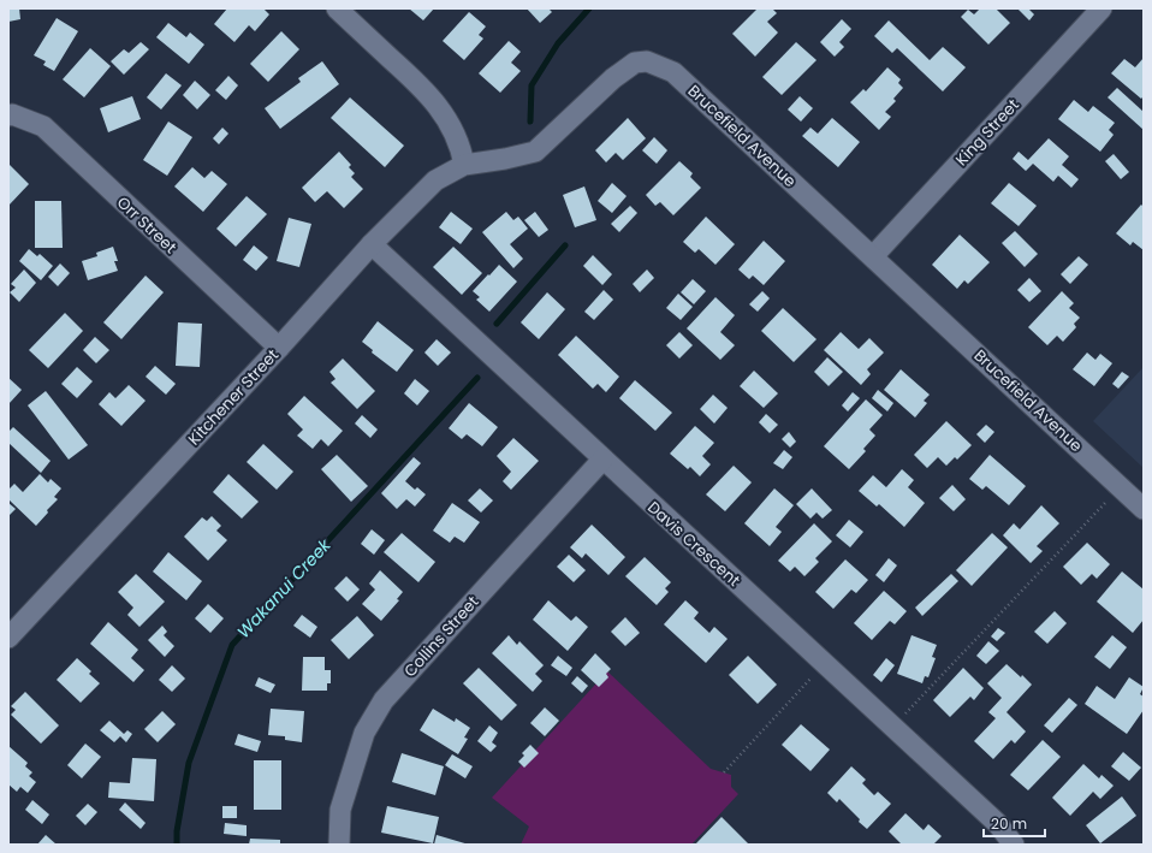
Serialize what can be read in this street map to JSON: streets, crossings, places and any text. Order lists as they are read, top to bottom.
{
  "streets": {
    "street": [
      "King Street",
      "Brucefield Avenue",
      "Orr Street",
      "Kitchener Street",
      "Davis Crescent",
      "Collins Street"
    ]
  },
  "crossings": [
    ["King Street", "Brucefield Avenue"],
    ["Brucefield Avenue", "Kitchener Street"],
    ["Orr Street", "Kitchener Street"],
    ["Kitchener Street", "Davis Crescent"],
    ["Davis Crescent", "Collins Street"]
  ],
  "water": ["Wakanui Creek"],
  "scale_bar": "20 m"
}
